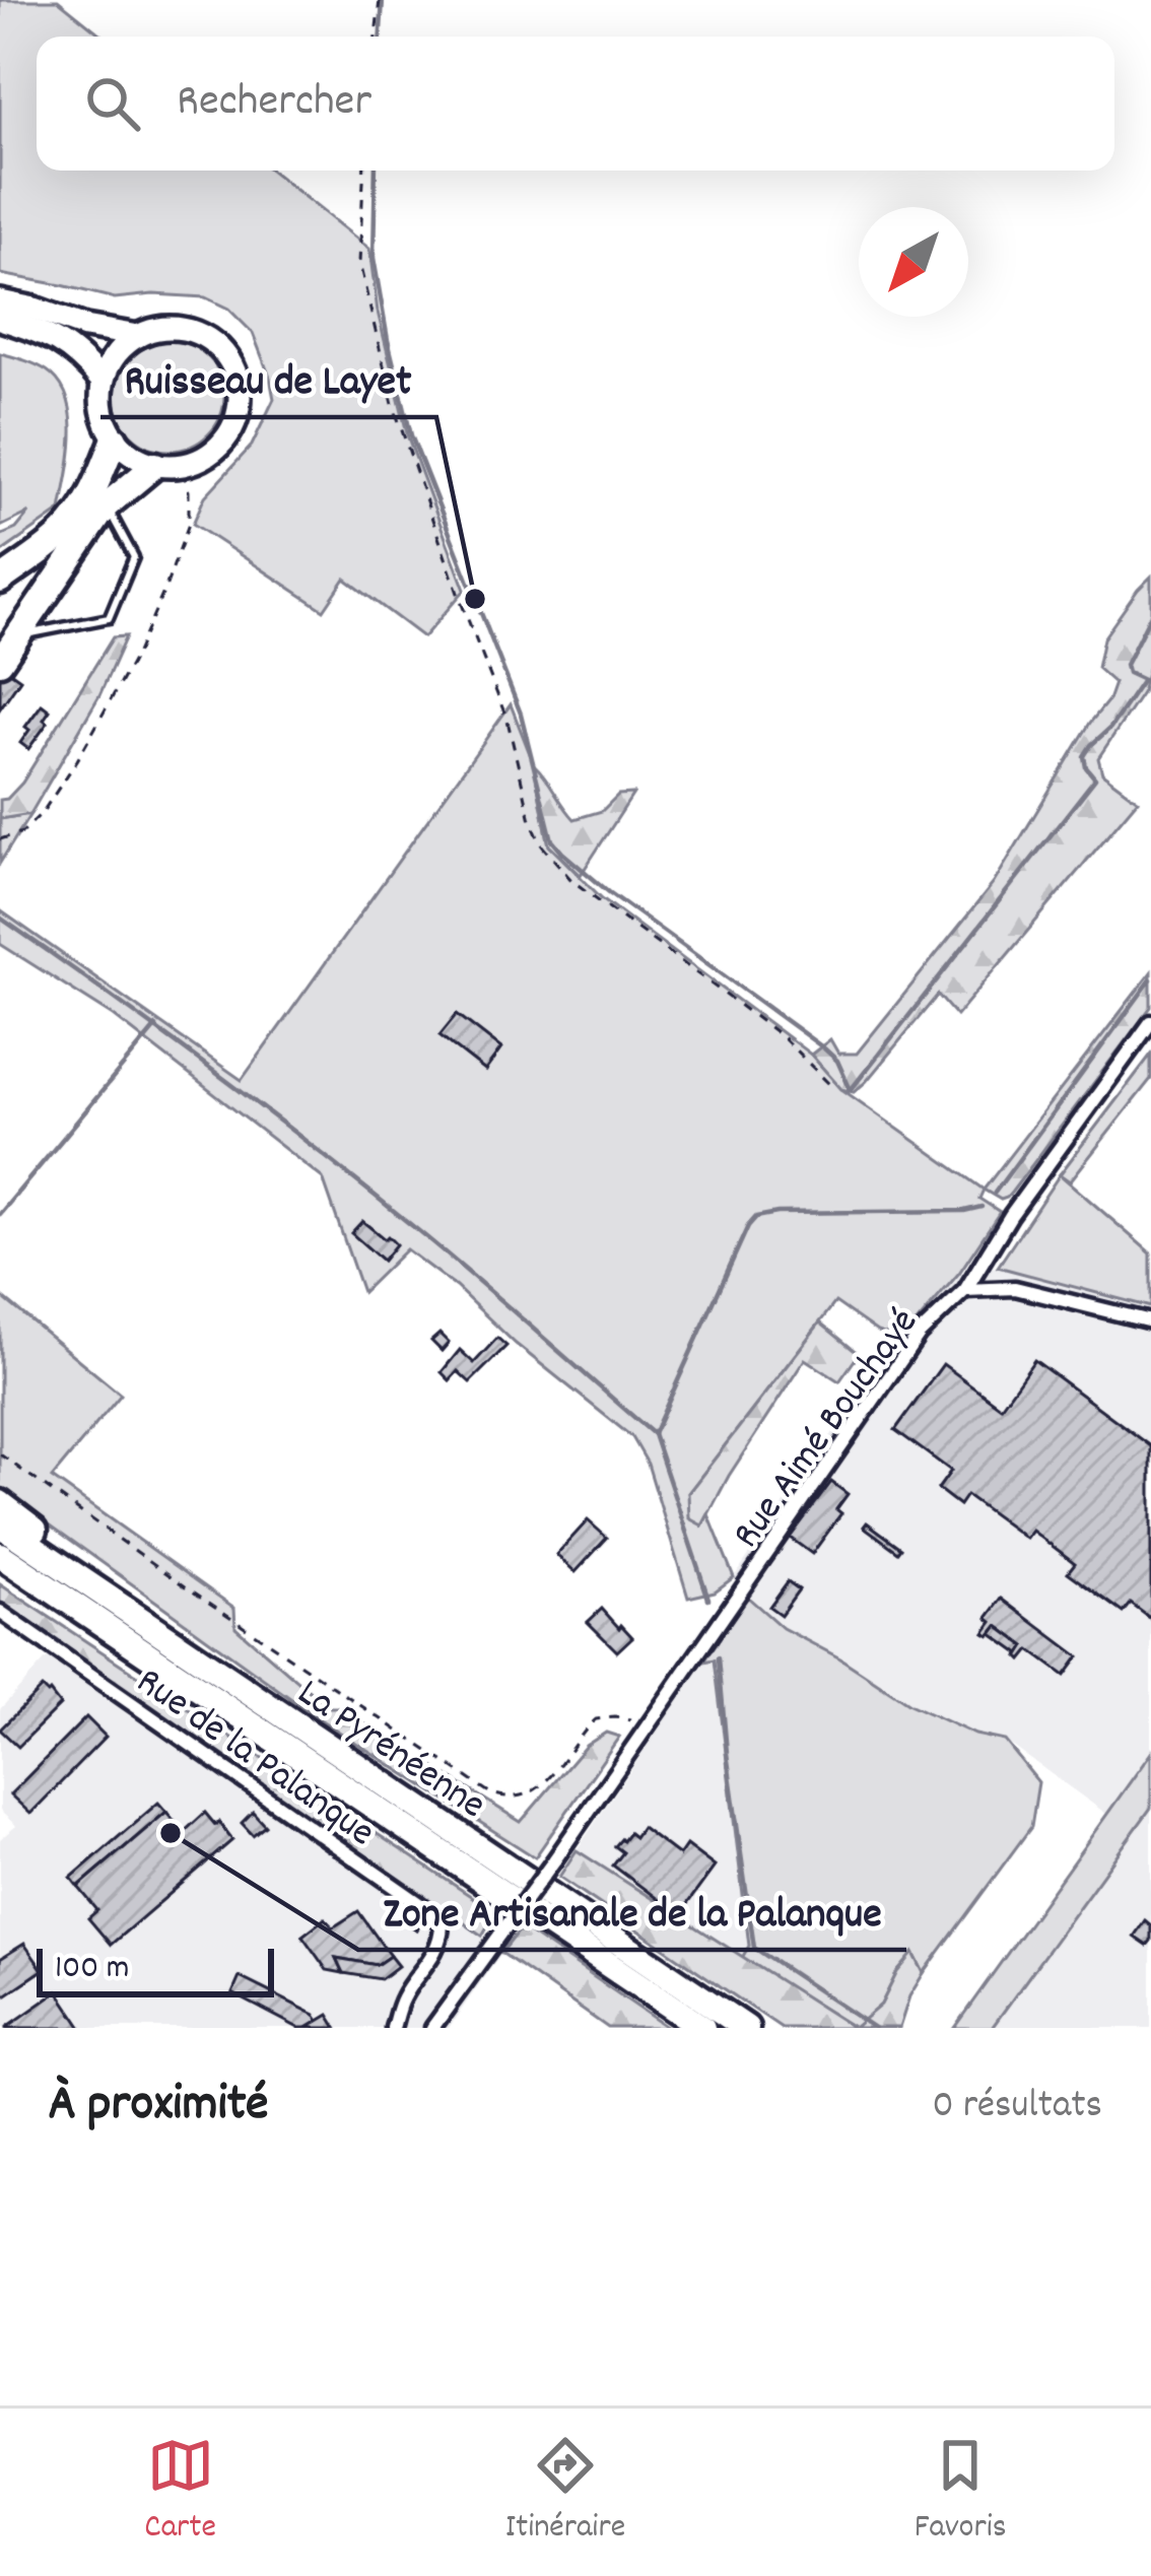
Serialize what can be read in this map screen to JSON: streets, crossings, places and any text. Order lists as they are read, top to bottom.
{
  "streets": {
    "highway": ["La Pyrénéenne"],
    "street": ["Rue Aimé Bouchayé", "Rue de la Palanque"]
  },
  "places": ["Ruisseau de Layet", "Zone Artisanale de la Palanque"],
  "scale_bar": "100 m",
  "north": "bottom left",
  "page": {
    "search": "Rechercher",
    "scale": "100 m",
    "heading": ["À proximité", "0 résultats"],
    "nav": ["Carte", "Itinéraire", "Favoris"]
  }
}
